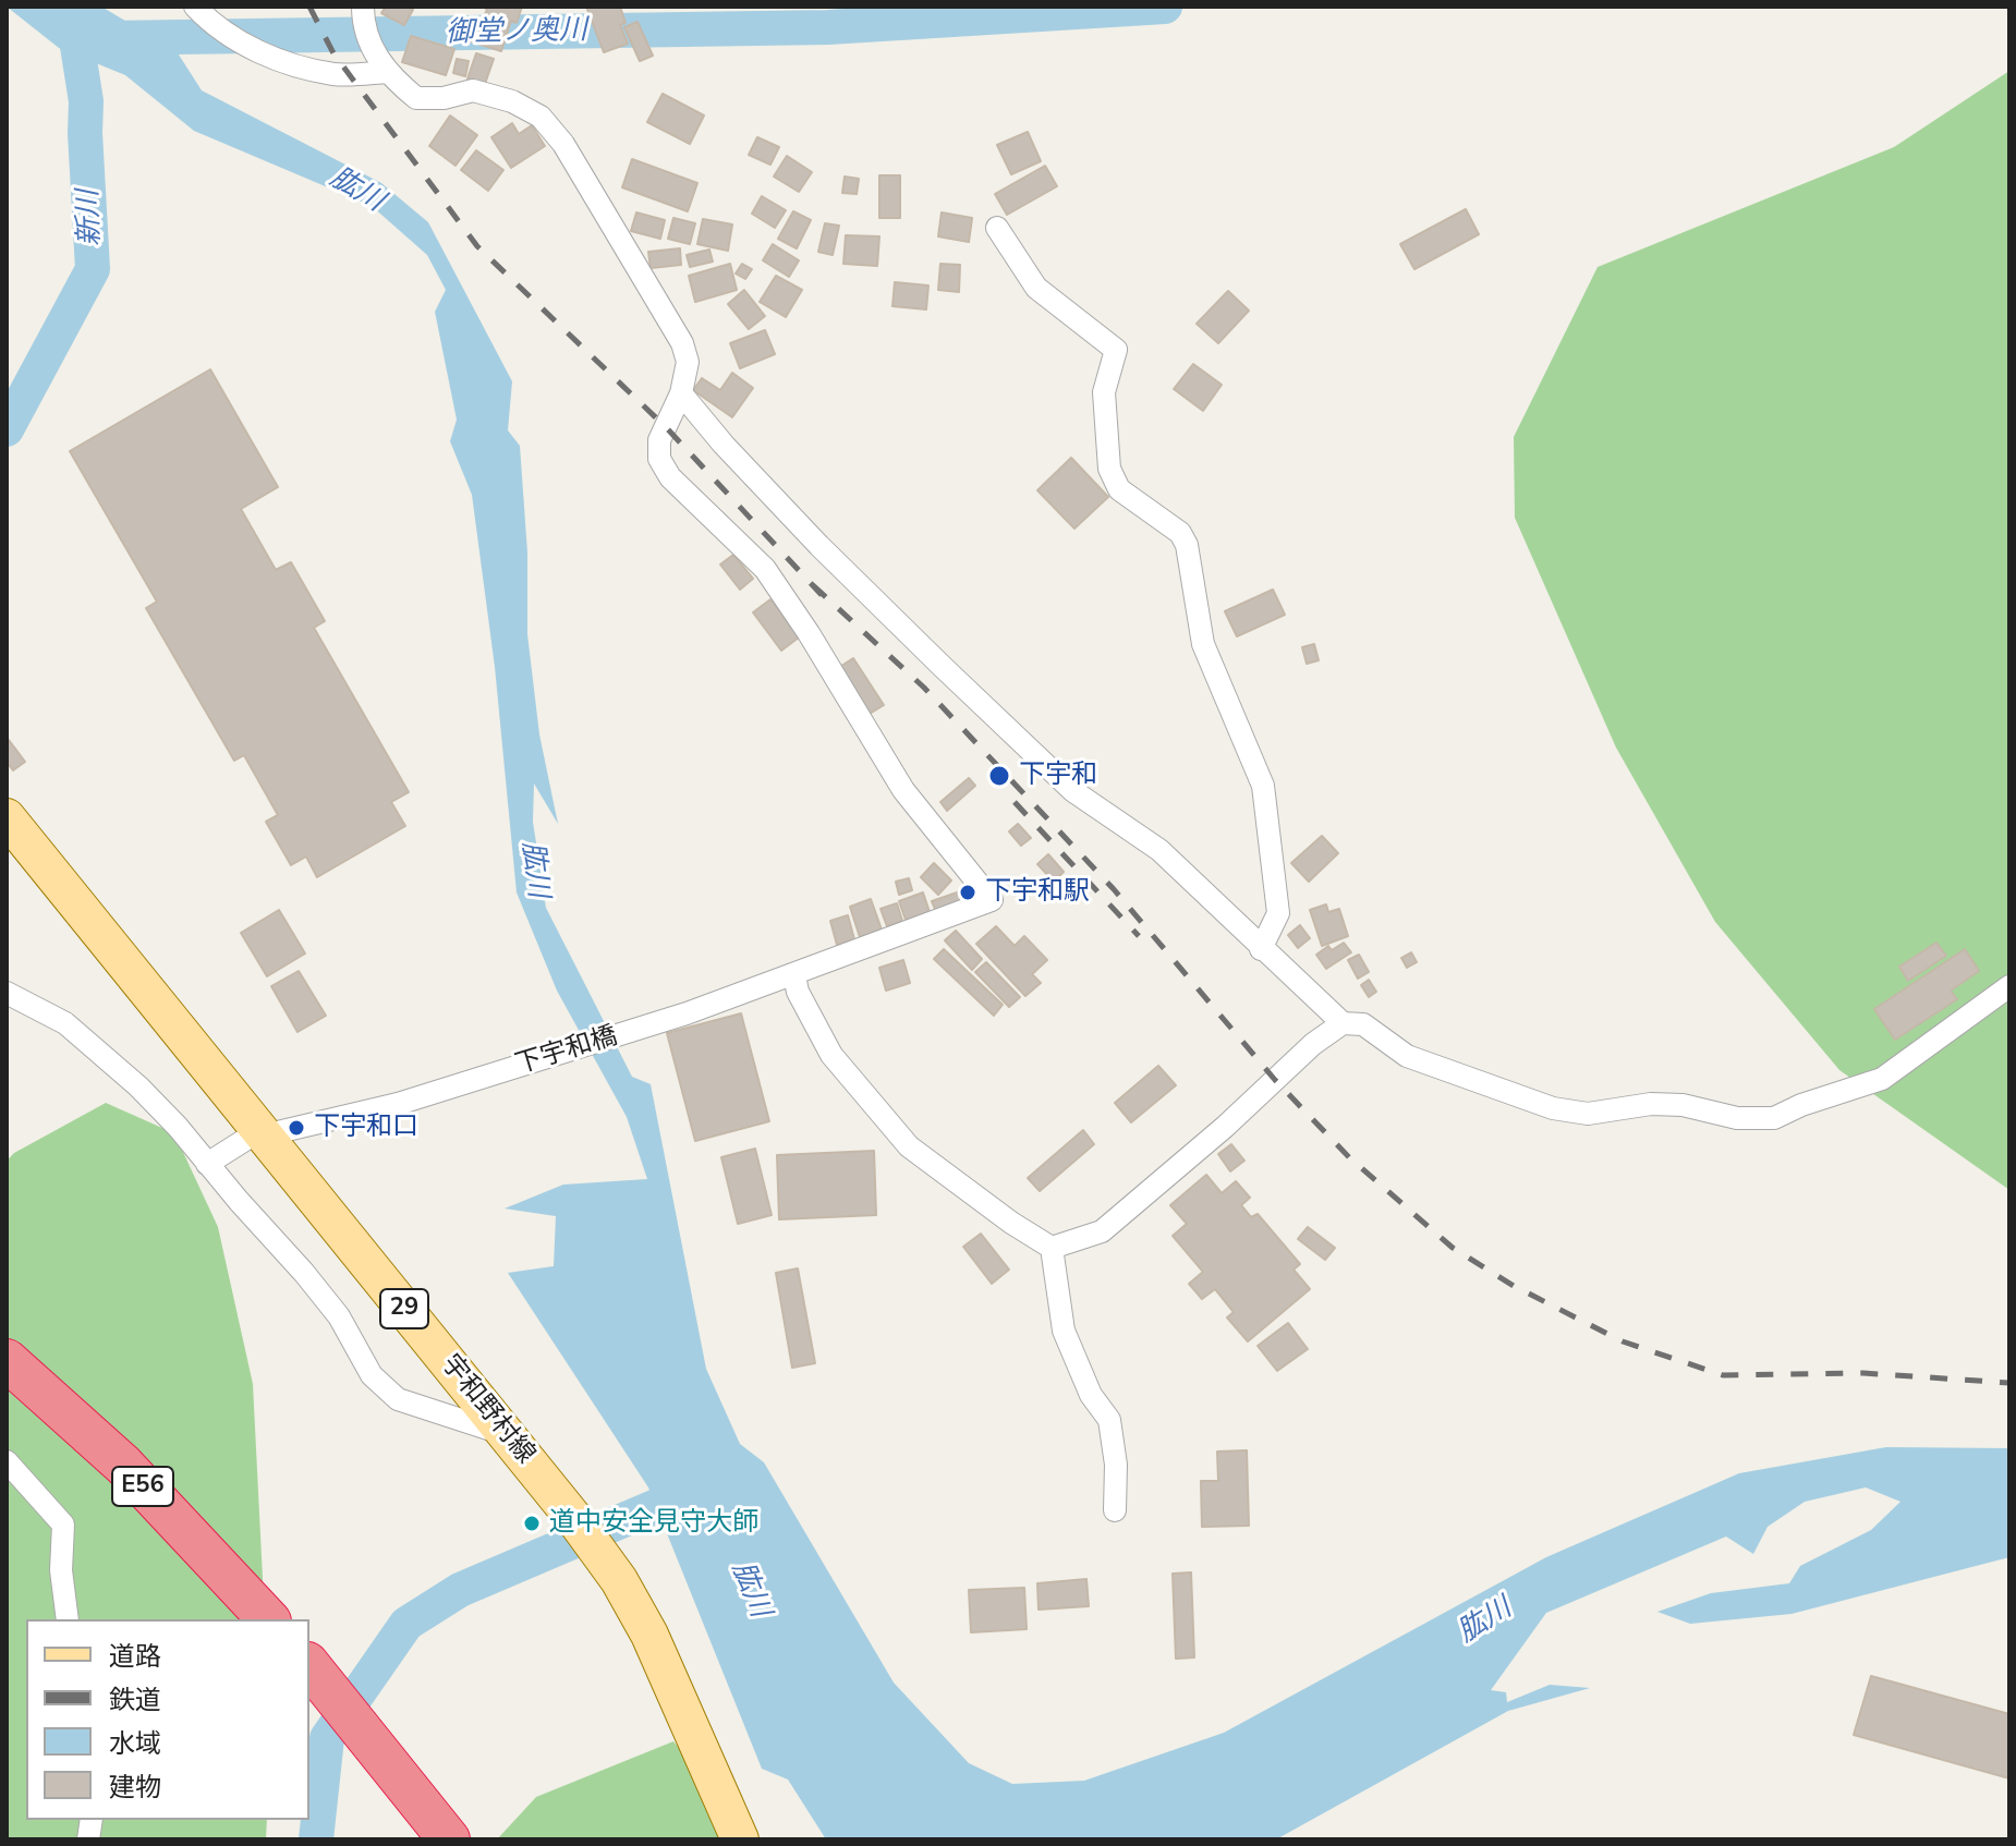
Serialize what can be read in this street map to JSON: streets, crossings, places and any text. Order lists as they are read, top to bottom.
{
  "streets": {
    "highway": ["E56"],
    "main road": ["29", "宇和野村線"],
    "street": ["下宇和橋"]
  },
  "crossings": [
    ["下宇和橋", "宇和野村線"]
  ],
  "water": ["御堂ノ奥川", "肱川", "新川"],
  "places": [
    "下宇和",
    "下宇和駅",
    "下宇和口",
    "道中安全見守大師"
  ],
  "legend": [
    "道路",
    "鉄道",
    "水域",
    "建物"
  ]
}
